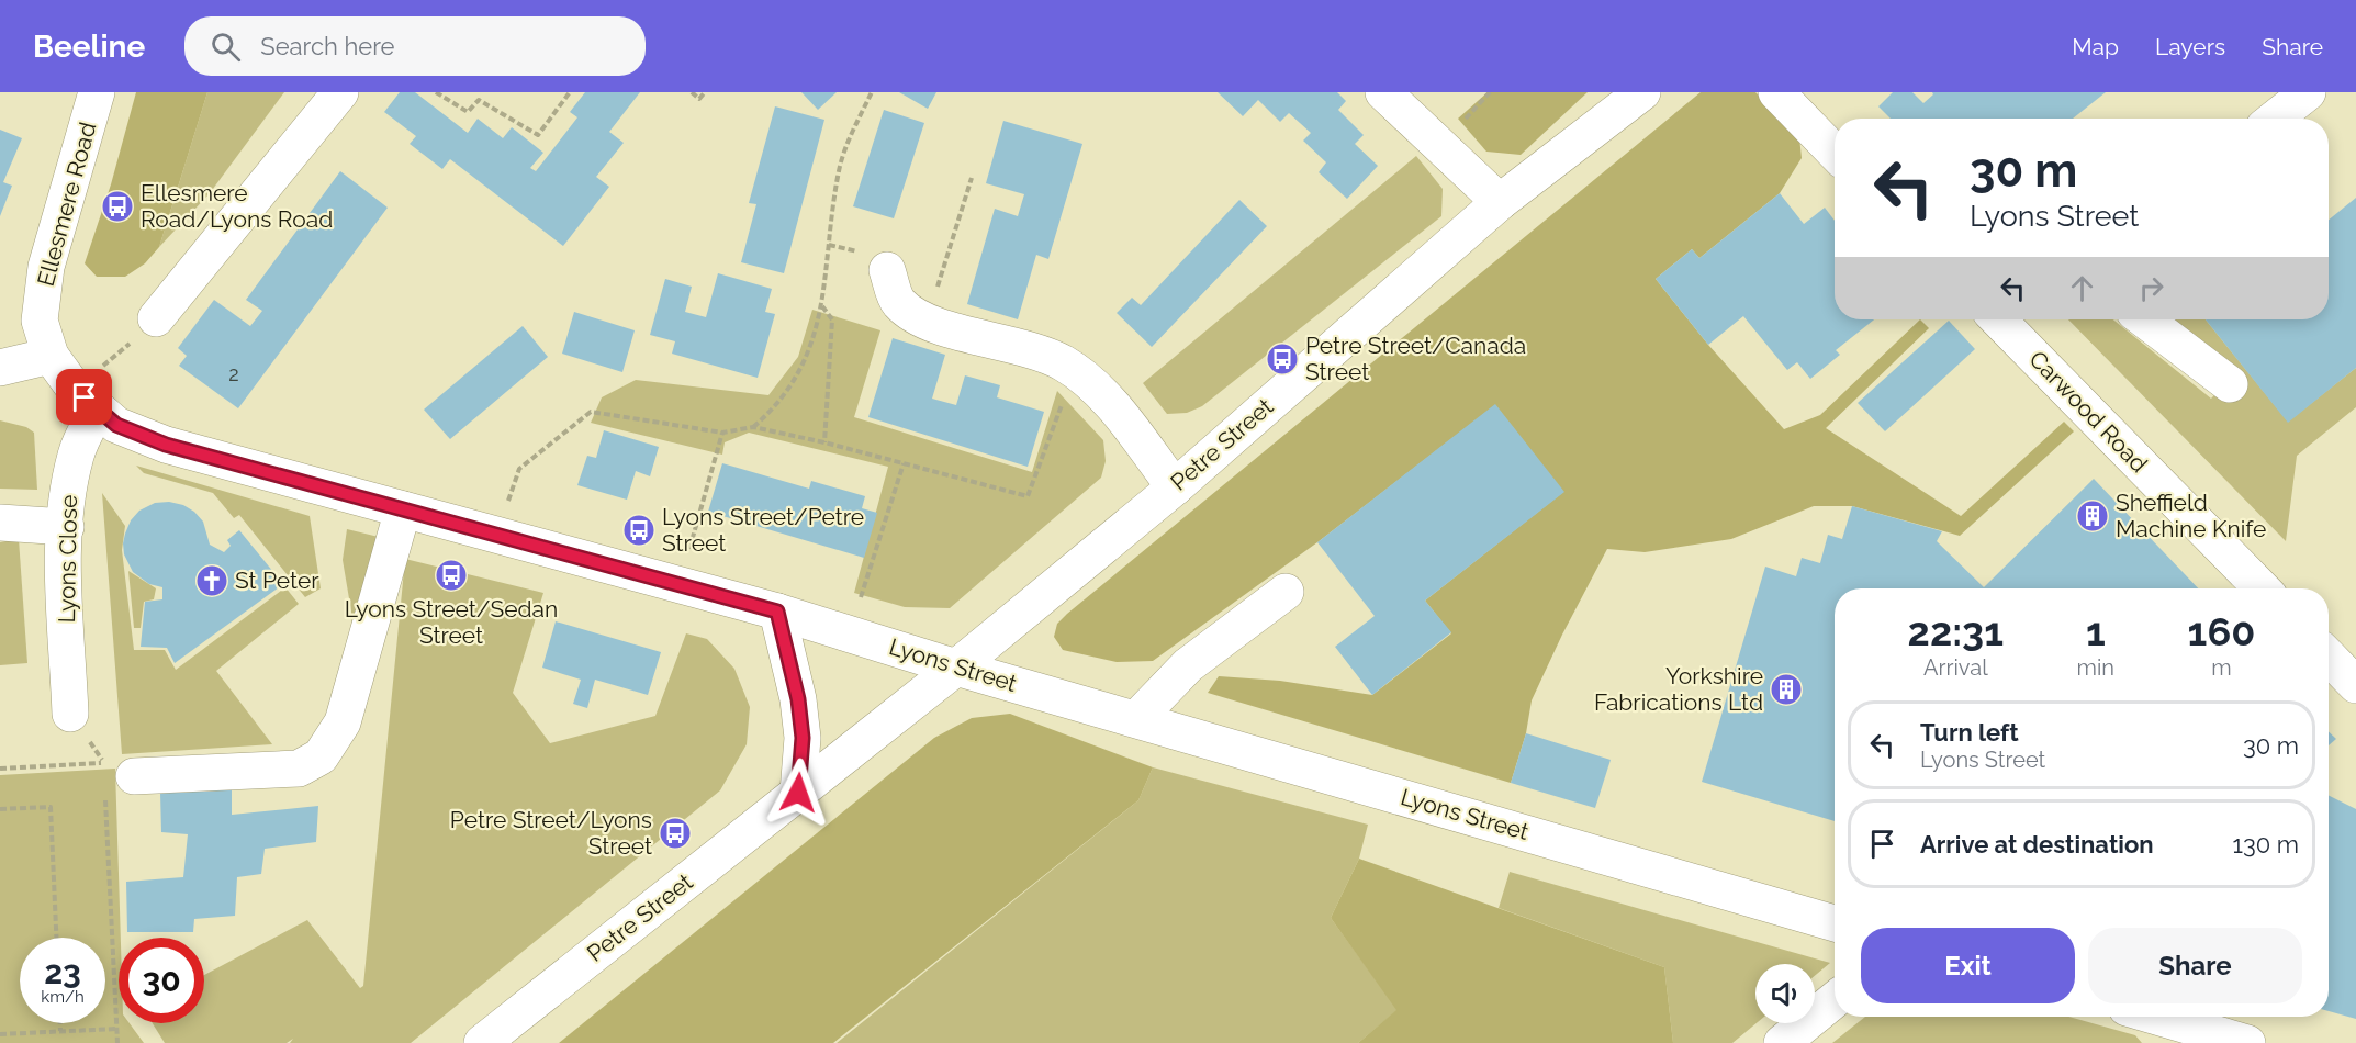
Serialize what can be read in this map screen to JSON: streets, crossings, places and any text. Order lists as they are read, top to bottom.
{
  "streets": {
    "street": [
      "Ellesmere Road",
      "Carwood Road",
      "Petre Street",
      "Lyons Close",
      "Lyons Street"
    ]
  },
  "crossings": [
    ["Ellesmere Road", "Lyons Close"],
    ["Ellesmere Road", "Lyons Street"],
    ["Petre Street", "Lyons Street"],
    ["Lyons Close", "Lyons Street"]
  ],
  "places": {
    "bus stop": [
      "Ellesmere Road/Lyons Road",
      "Petre Street/Canada Street",
      "Lyons Street/Petre Street",
      "Lyons Street/Sedan Street",
      "Petre Street/Lyons Street"
    ],
    "building": ["Sheffield Machine Knife", "Yorkshire Fabrications Ltd"],
    "church": ["St Peter"]
  },
  "house_numbers": ["2"],
  "page": {
    "header": "Beeline",
    "search": "Search here",
    "nav": ["Map", "Layers", "Share"],
    "turn": ["30 m", "Lyons Street"],
    "eta": [
      "22:31",
      "Arrival",
      "1",
      "min",
      "160",
      "m"
    ],
    "list": [
      {
        "name": "Turn left",
        "note": "Lyons Street",
        "value": "30 m"
      },
      {
        "name": "Arrive at destination",
        "value": "130 m"
      }
    ],
    "buttons": ["Exit", "Share"],
    "speed": "23 km/h",
    "limit": "30"
  }
}
